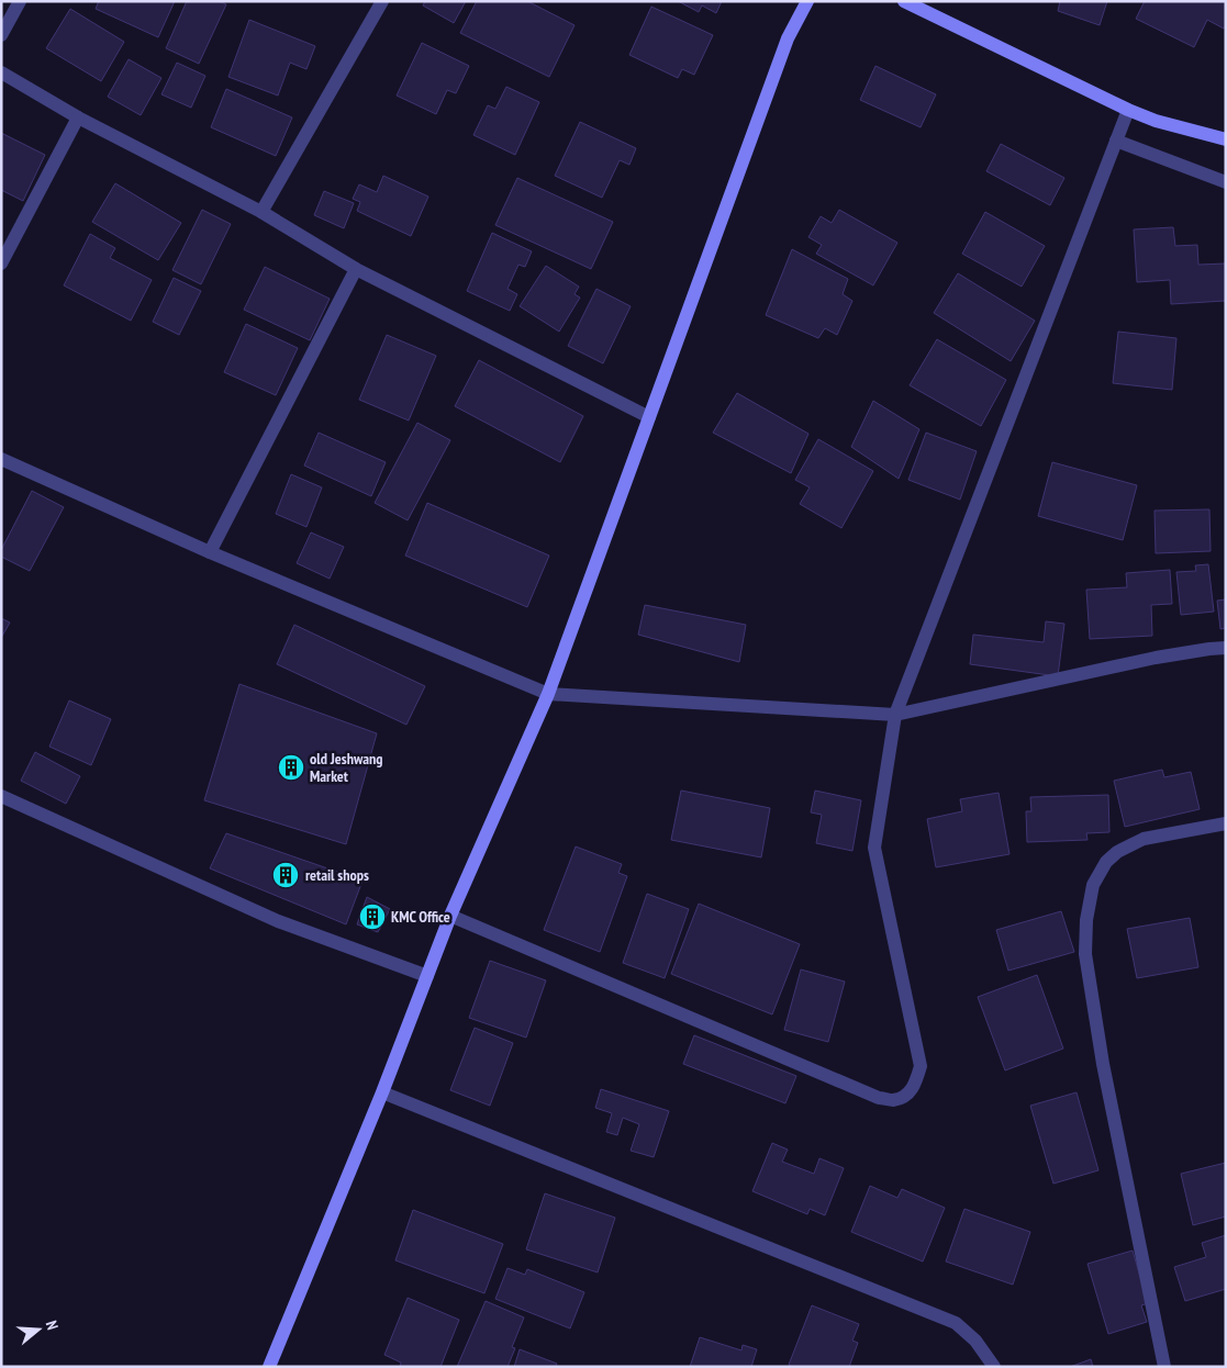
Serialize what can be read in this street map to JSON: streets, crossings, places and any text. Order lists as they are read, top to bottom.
{
  "places": {
    "building": ["old Jeshwang Market", "retail shops", "KMC Office"]
  },
  "north": "right"
}
